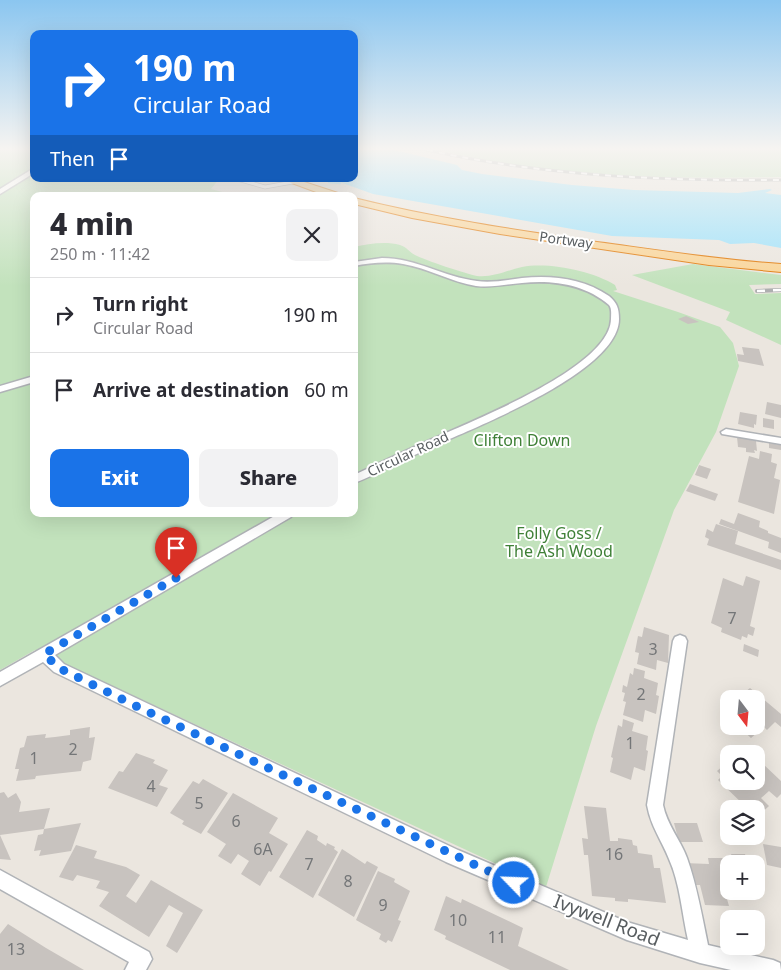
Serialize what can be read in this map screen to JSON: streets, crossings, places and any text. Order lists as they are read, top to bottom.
{
  "streets": {
    "highway": ["Portway"],
    "street": ["Circular Road", "Ivywell Road"]
  },
  "parks": ["Clifton Down", "Folly Goss / The Ash Wood"],
  "house_numbers": [
    "7",
    "3",
    "2",
    "1",
    "2",
    "1",
    "4",
    "5",
    "6",
    "6A",
    "16",
    "7",
    "8",
    "9",
    "10",
    "11",
    "13"
  ],
  "north": "bottom",
  "page": {
    "turn": ["190 m", "Circular Road"],
    "then": "Then",
    "heading": ["4 min", "250 m · 11:42"],
    "list": [
      {
        "name": "Turn right",
        "note": "Circular Road",
        "value": "190 m"
      },
      {
        "name": "Arrive at destination",
        "value": "60 m"
      }
    ],
    "buttons": ["Exit", "Share"],
    "map_buttons": ["+", "−"]
  }
}
